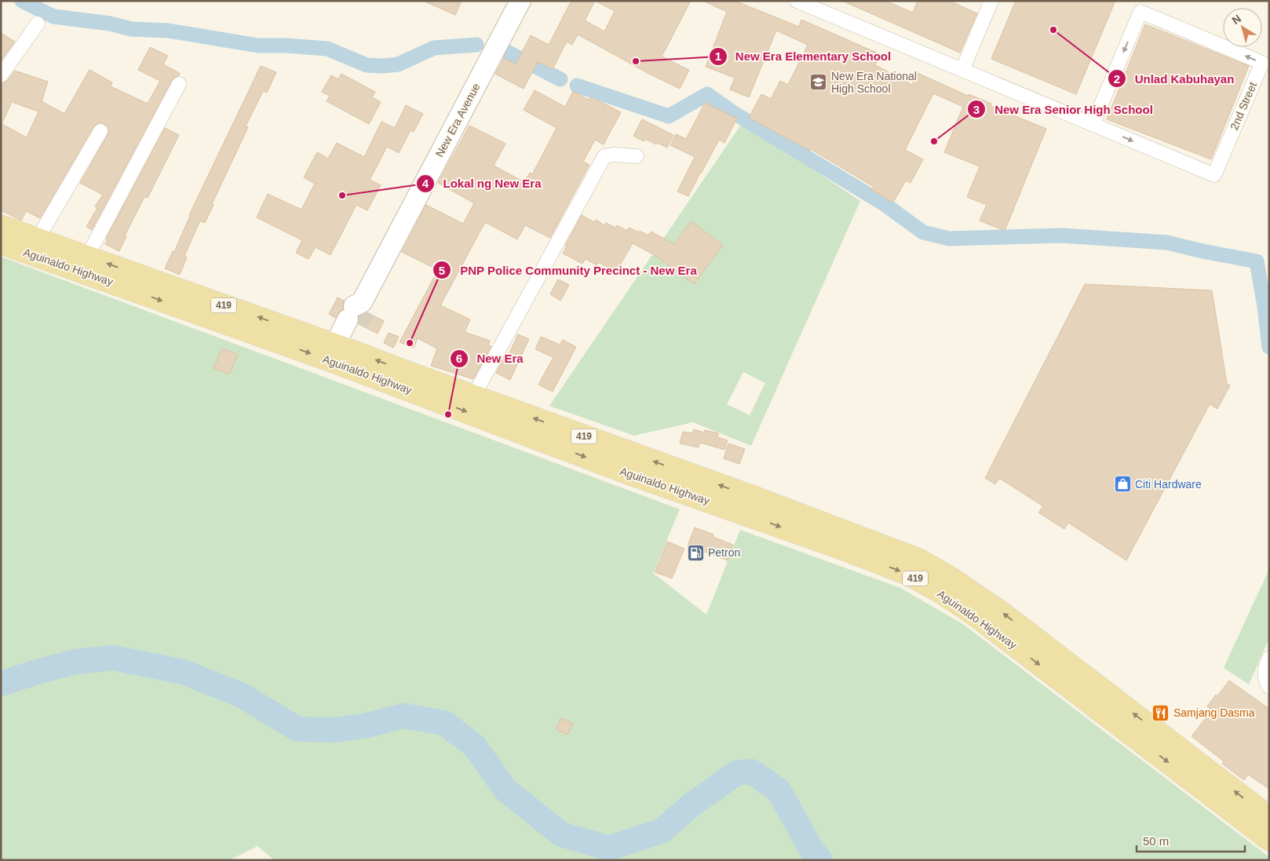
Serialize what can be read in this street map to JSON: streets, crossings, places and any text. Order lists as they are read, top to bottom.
{
  "streets": {
    "main road": ["Aguinaldo Highway", "419"],
    "street": ["2nd Street", "New Era Avenue"]
  },
  "crossings": [
    ["New Era Avenue", "Aguinaldo Highway"]
  ],
  "places": {
    "other": [
      "Unlad Kabuhayan",
      "New Era Elementary School",
      "New Era Senior High School",
      "Lokal ng New Era",
      "PNP Police Community Precinct - New Era",
      "New Era"
    ],
    "school or university": ["New Era National High School"],
    "shop": ["Citi Hardware"],
    "fuel station": ["Petron"],
    "restaurant": ["Samjang Dasma"]
  },
  "scale_bar": "50 m",
  "north": "top left"
}
